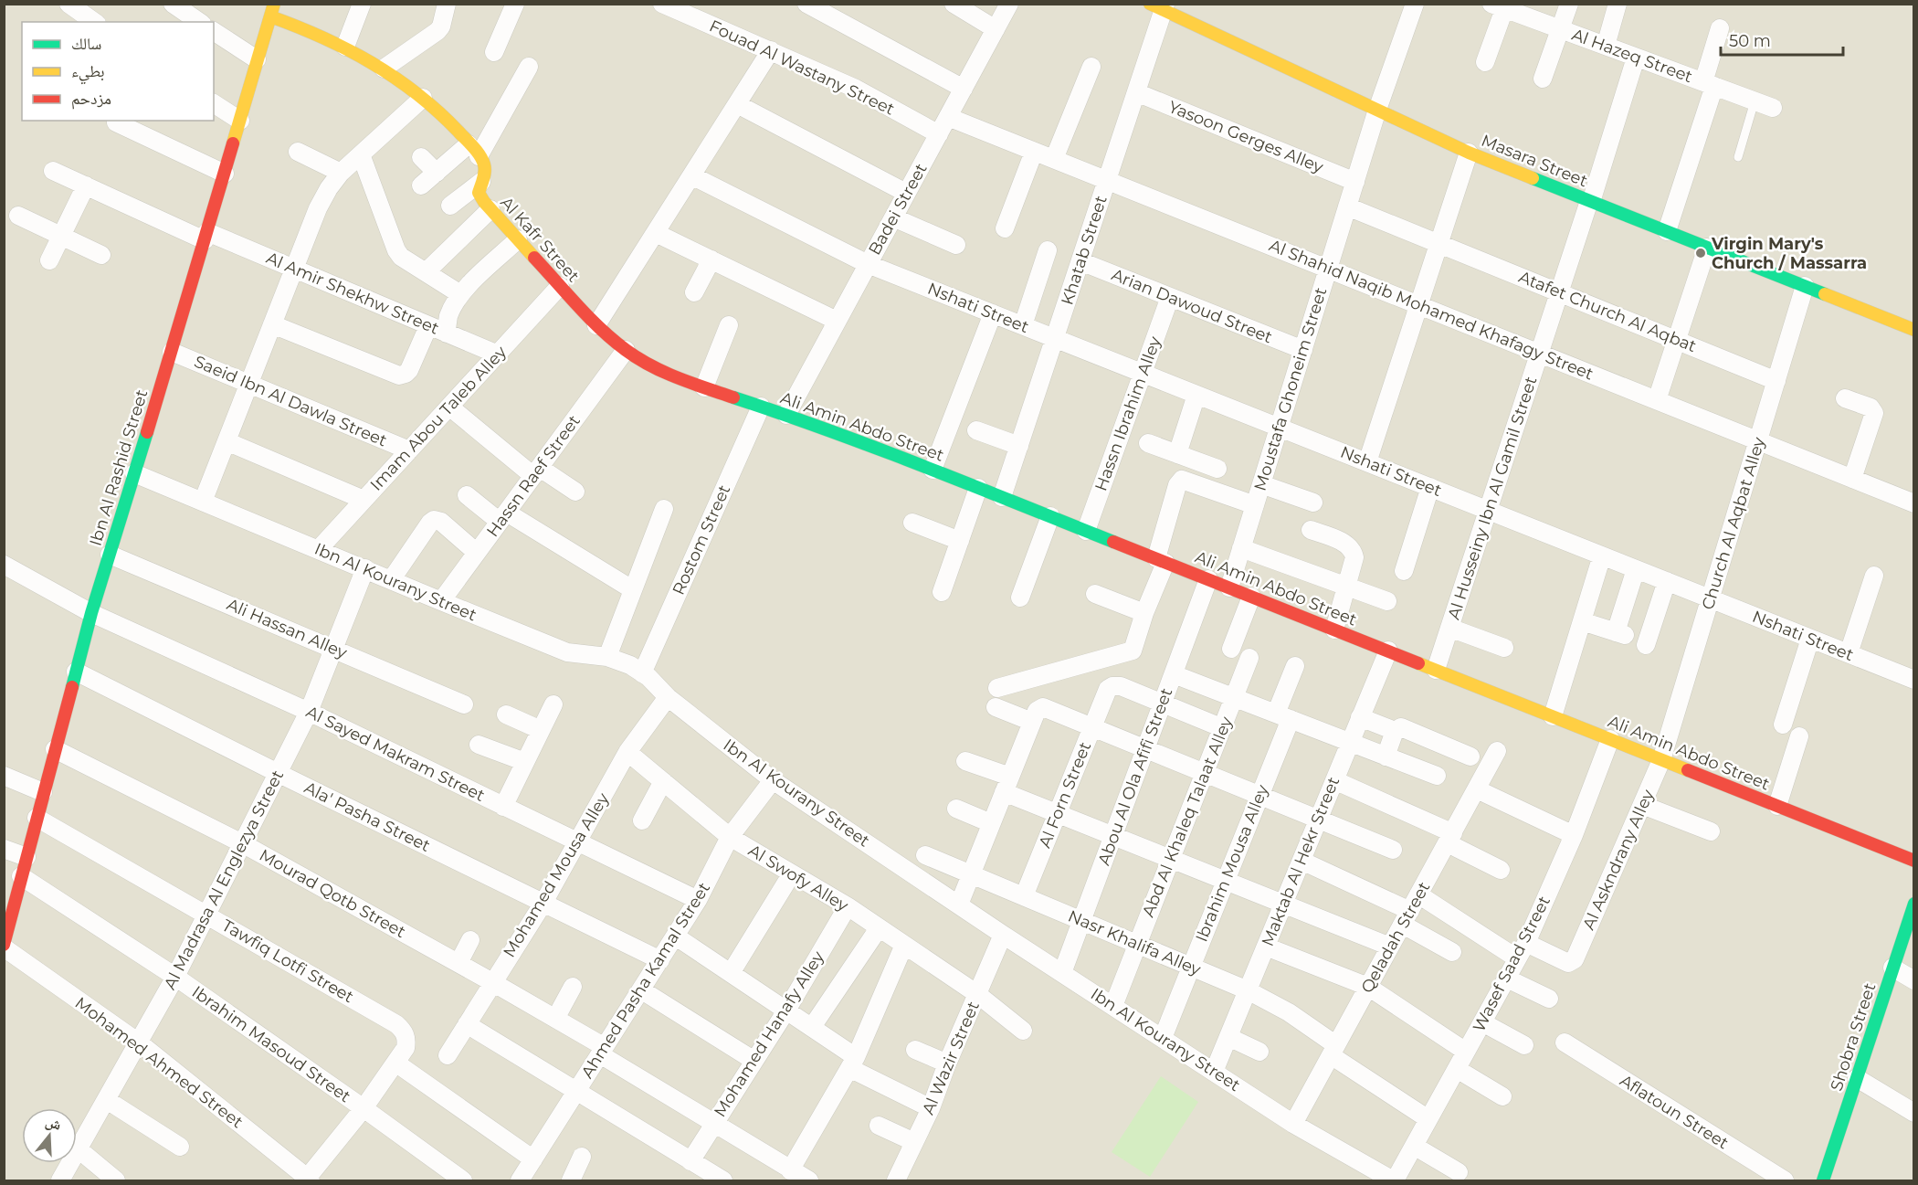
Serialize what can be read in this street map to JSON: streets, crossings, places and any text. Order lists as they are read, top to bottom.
{
  "streets": {
    "street": [
      "Al Hazeq Street",
      "Fouad Al Wastany Street",
      "Yasoon Gerges Alley",
      "Masara Street",
      "Badei Street",
      "Al Kafr Street",
      "Khatab Street",
      "Al Amir Shekhw Street",
      "Arian Dawoud Street",
      "Nshati Street",
      "Al Shahid Naqib Mohamed Khafagy Street",
      "Atafet Church Al Aqbat",
      "Moustafa Ghoneim Street",
      "Saeid Ibn Al Dawla Street",
      "Hassn Ibrahim Alley",
      "Imam Abou Taleb Alley",
      "Ali Amin Abdo Street",
      "Ibn Al Rashid Street",
      "Hassn Raef Street",
      "Al Husseiny Ibn Al Gamil Street",
      "Church Al Aqbat Alley",
      "Rostom Street",
      "Ibn Al Kourany Street",
      "Ali Hassan Alley",
      "Al Sayed Makram Street",
      "Abou Al Ola Afifi Street",
      "Al Forn Street",
      "Ala' Pasha Street",
      "Abd Al Khaleq Talaat Alley",
      "Al Askndrany Alley",
      "Maktab Al Hekr Street",
      "Ibrahim Mousa Alley",
      "Mohamed Mousa Alley",
      "Al Swofy Alley",
      "Al Madrasa Al Englezya Street",
      "Mourad Qotb Street",
      "Qeladah Street",
      "Nasr Khalifa Alley",
      "Tawfiq Lotfi Street",
      "Wasef Saad Street",
      "Ahmed Pasha Kamal Street",
      "Mohamed Hanafy Alley",
      "Shobra Street",
      "Ibrahim Masoud Street",
      "Al Wazir Street",
      "Mohamed Ahmed Street",
      "Aflatoun Street"
    ]
  },
  "crossings": [
    ["Al Hazeq Street", "Al Husseiny Ibn Al Gamil Street"],
    ["Fouad Al Wastany Street", "Badei Street"],
    ["Yasoon Gerges Alley", "Khatab Street"],
    ["Yasoon Gerges Alley", "Moustafa Ghoneim Street"],
    ["Masara Street", "Khatab Street"],
    ["Masara Street", "Moustafa Ghoneim Street"],
    ["Masara Street", "Al Husseiny Ibn Al Gamil Street"],
    ["Masara Street", "Church Al Aqbat Alley"],
    ["Badei Street", "Nshati Street"],
    ["Badei Street", "Al Shahid Naqib Mohamed Khafagy Street"],
    ["Badei Street", "Ali Amin Abdo Street"],
    ["Al Kafr Street", "Imam Abou Taleb Alley"],
    ["Al Kafr Street", "Ali Amin Abdo Street"],
    ["Al Kafr Street", "Hassn Raef Street"],
    ["Khatab Street", "Arian Dawoud Street"],
    ["Khatab Street", "Nshati Street"],
    ["Khatab Street", "Al Shahid Naqib Mohamed Khafagy Street"],
    ["Khatab Street", "Ali Amin Abdo Street"],
    ["Al Amir Shekhw Street", "Imam Abou Taleb Alley"],
    ["Al Amir Shekhw Street", "Ibn Al Rashid Street"],
    ["Arian Dawoud Street", "Moustafa Ghoneim Street"],
    ["Arian Dawoud Street", "Hassn Ibrahim Alley"],
    ["Nshati Street", "Moustafa Ghoneim Street"],
    ["Nshati Street", "Hassn Ibrahim Alley"],
    ["Nshati Street", "Al Husseiny Ibn Al Gamil Street"],
    ["Nshati Street", "Church Al Aqbat Alley"],
    ["Al Shahid Naqib Mohamed Khafagy Street", "Moustafa Ghoneim Street"],
    ["Al Shahid Naqib Mohamed Khafagy Street", "Al Husseiny Ibn Al Gamil Street"],
    ["Al Shahid Naqib Mohamed Khafagy Street", "Church Al Aqbat Alley"],
    ["Atafet Church Al Aqbat", "Moustafa Ghoneim Street"],
    ["Atafet Church Al Aqbat", "Al Husseiny Ibn Al Gamil Street"],
    ["Atafet Church Al Aqbat", "Church Al Aqbat Alley"],
    ["Moustafa Ghoneim Street", "Ali Amin Abdo Street"],
    ["Saeid Ibn Al Dawla Street", "Imam Abou Taleb Alley"],
    ["Saeid Ibn Al Dawla Street", "Ibn Al Rashid Street"],
    ["Hassn Ibrahim Alley", "Ali Amin Abdo Street"],
    ["Imam Abou Taleb Alley", "Ibn Al Kourany Street"],
    ["Ali Amin Abdo Street", "Hassn Raef Street"],
    ["Ali Amin Abdo Street", "Al Husseiny Ibn Al Gamil Street"],
    ["Ali Amin Abdo Street", "Church Al Aqbat Alley"],
    ["Ali Amin Abdo Street", "Rostom Street"],
    ["Ali Amin Abdo Street", "Abou Al Ola Afifi Street"],
    ["Ali Amin Abdo Street", "Al Askndrany Alley"],
    ["Ali Amin Abdo Street", "Maktab Al Hekr Street"],
    ["Ali Amin Abdo Street", "Wasef Saad Street"],
    ["Ibn Al Rashid Street", "Ibn Al Kourany Street"],
    ["Ibn Al Rashid Street", "Ali Hassan Alley"],
    ["Ibn Al Rashid Street", "Al Sayed Makram Street"],
    ["Ibn Al Rashid Street", "Ala' Pasha Street"],
    ["Ibn Al Rashid Street", "Mourad Qotb Street"],
    ["Ibn Al Rashid Street", "Tawfiq Lotfi Street"],
    ["Ibn Al Rashid Street", "Ibrahim Masoud Street"],
    ["Ibn Al Rashid Street", "Mohamed Ahmed Street"],
    ["Hassn Raef Street", "Ibn Al Kourany Street"],
    ["Church Al Aqbat Alley", "Al Askndrany Alley"],
    ["Rostom Street", "Ibn Al Kourany Street"],
    ["Ibn Al Kourany Street", "Abou Al Ola Afifi Street"],
    ["Ibn Al Kourany Street", "Abd Al Khaleq Talaat Alley"],
    ["Ibn Al Kourany Street", "Maktab Al Hekr Street"],
    ["Ibn Al Kourany Street", "Ibrahim Mousa Alley"],
    ["Ibn Al Kourany Street", "Mohamed Mousa Alley"],
    ["Ibn Al Kourany Street", "Al Madrasa Al Englezya Street"],
    ["Ibn Al Kourany Street", "Qeladah Street"],
    ["Ibn Al Kourany Street", "Wasef Saad Street"],
    ["Ibn Al Kourany Street", "Ahmed Pasha Kamal Street"],
    ["Ibn Al Kourany Street", "Al Wazir Street"],
    ["Ali Hassan Alley", "Al Madrasa Al Englezya Street"],
    ["Al Sayed Makram Street", "Mohamed Mousa Alley"],
    ["Al Sayed Makram Street", "Al Madrasa Al Englezya Street"],
    ["Al Sayed Makram Street", "Ahmed Pasha Kamal Street"],
    ["Abou Al Ola Afifi Street", "Al Forn Street"],
    ["Abou Al Ola Afifi Street", "Nasr Khalifa Alley"],
    ["Al Forn Street", "Nasr Khalifa Alley"],
    ["Ala' Pasha Street", "Mohamed Mousa Alley"],
    ["Ala' Pasha Street", "Al Madrasa Al Englezya Street"],
    ["Ala' Pasha Street", "Ahmed Pasha Kamal Street"],
    ["Abd Al Khaleq Talaat Alley", "Nasr Khalifa Alley"],
    ["Al Askndrany Alley", "Wasef Saad Street"],
    ["Maktab Al Hekr Street", "Nasr Khalifa Alley"],
    ["Ibrahim Mousa Alley", "Nasr Khalifa Alley"],
    ["Mohamed Mousa Alley", "Al Swofy Alley"],
    ["Mohamed Mousa Alley", "Mourad Qotb Street"],
    ["Al Swofy Alley", "Ahmed Pasha Kamal Street"],
    ["Al Swofy Alley", "Mohamed Hanafy Alley"],
    ["Al Swofy Alley", "Al Wazir Street"],
    ["Al Madrasa Al Englezya Street", "Mourad Qotb Street"],
    ["Al Madrasa Al Englezya Street", "Tawfiq Lotfi Street"],
    ["Al Madrasa Al Englezya Street", "Ibrahim Masoud Street"],
    ["Al Madrasa Al Englezya Street", "Mohamed Ahmed Street"],
    ["Mourad Qotb Street", "Ahmed Pasha Kamal Street"],
    ["Mourad Qotb Street", "Mohamed Hanafy Alley"],
    ["Qeladah Street", "Nasr Khalifa Alley"],
    ["Nasr Khalifa Alley", "Wasef Saad Street"]
  ],
  "places": ["Virgin Mary's Church / Massarra"],
  "legend": ["سالك", "بطيء", "مزدحم"],
  "scale_bar": "50 m",
  "north": "top"
}
